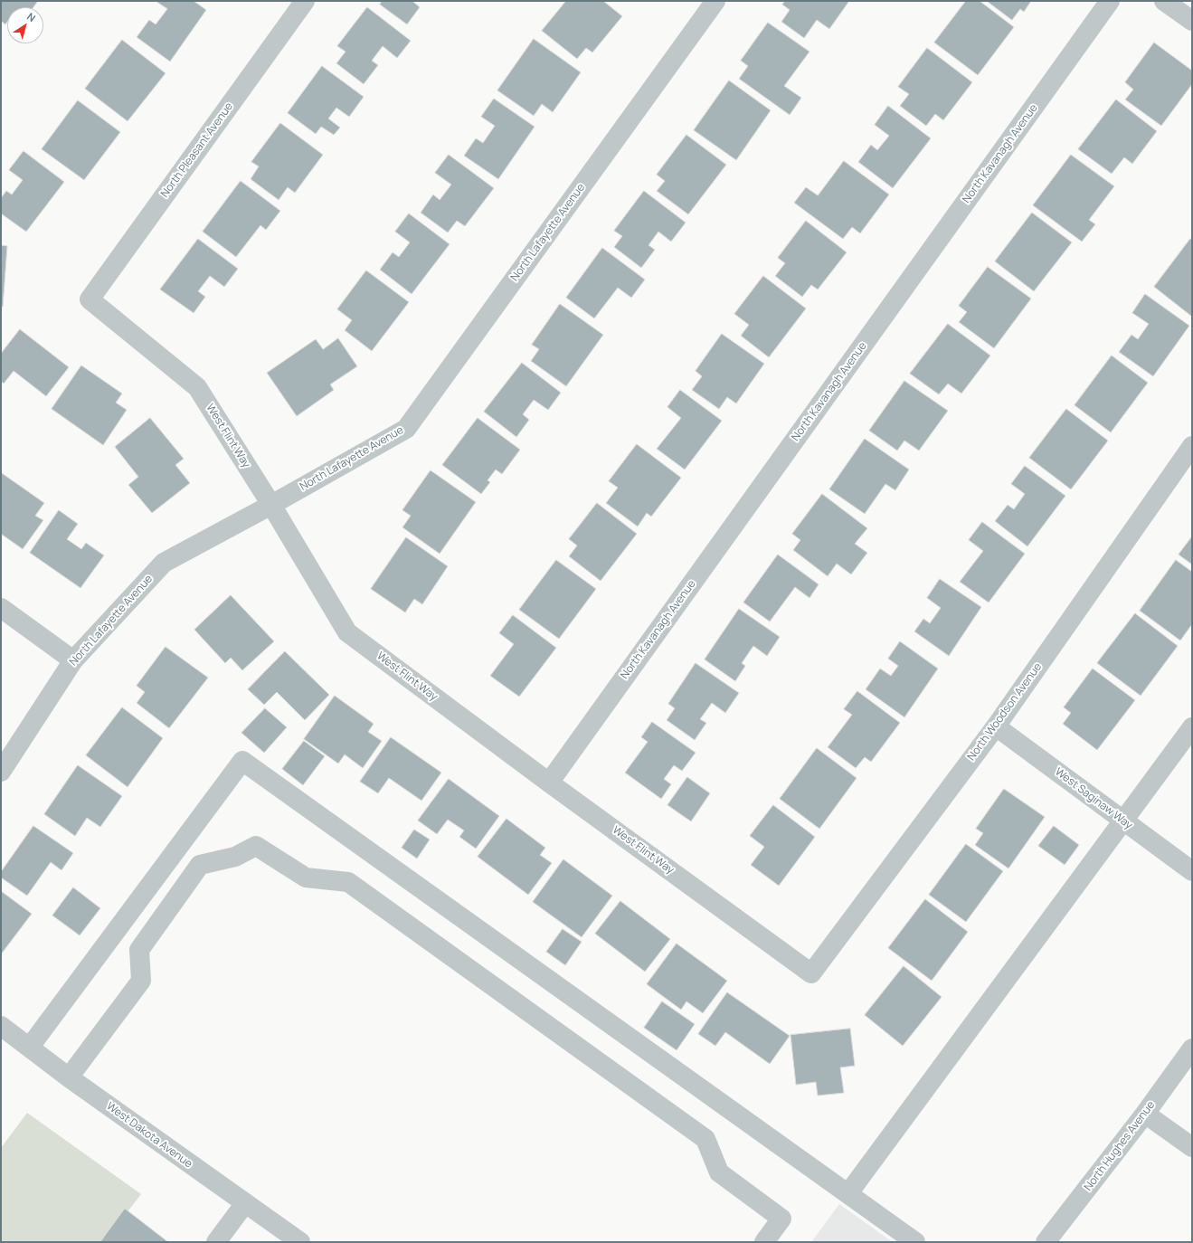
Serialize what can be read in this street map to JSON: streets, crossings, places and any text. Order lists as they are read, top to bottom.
{
  "streets": {
    "street": [
      "North Pleasant Avenue",
      "North Kavanagh Avenue",
      "North Lafayette Avenue",
      "West Flint Way",
      "North Woodson Avenue",
      "West Saginaw Way",
      "West Dakota Avenue",
      "North Hughes Avenue"
    ]
  },
  "crossings": [
    ["North Pleasant Avenue", "West Flint Way"],
    ["North Kavanagh Avenue", "West Flint Way"],
    ["North Lafayette Avenue", "West Flint Way"],
    ["West Flint Way", "North Woodson Avenue"],
    ["North Woodson Avenue", "West Saginaw Way"]
  ],
  "north": "top right"
}
